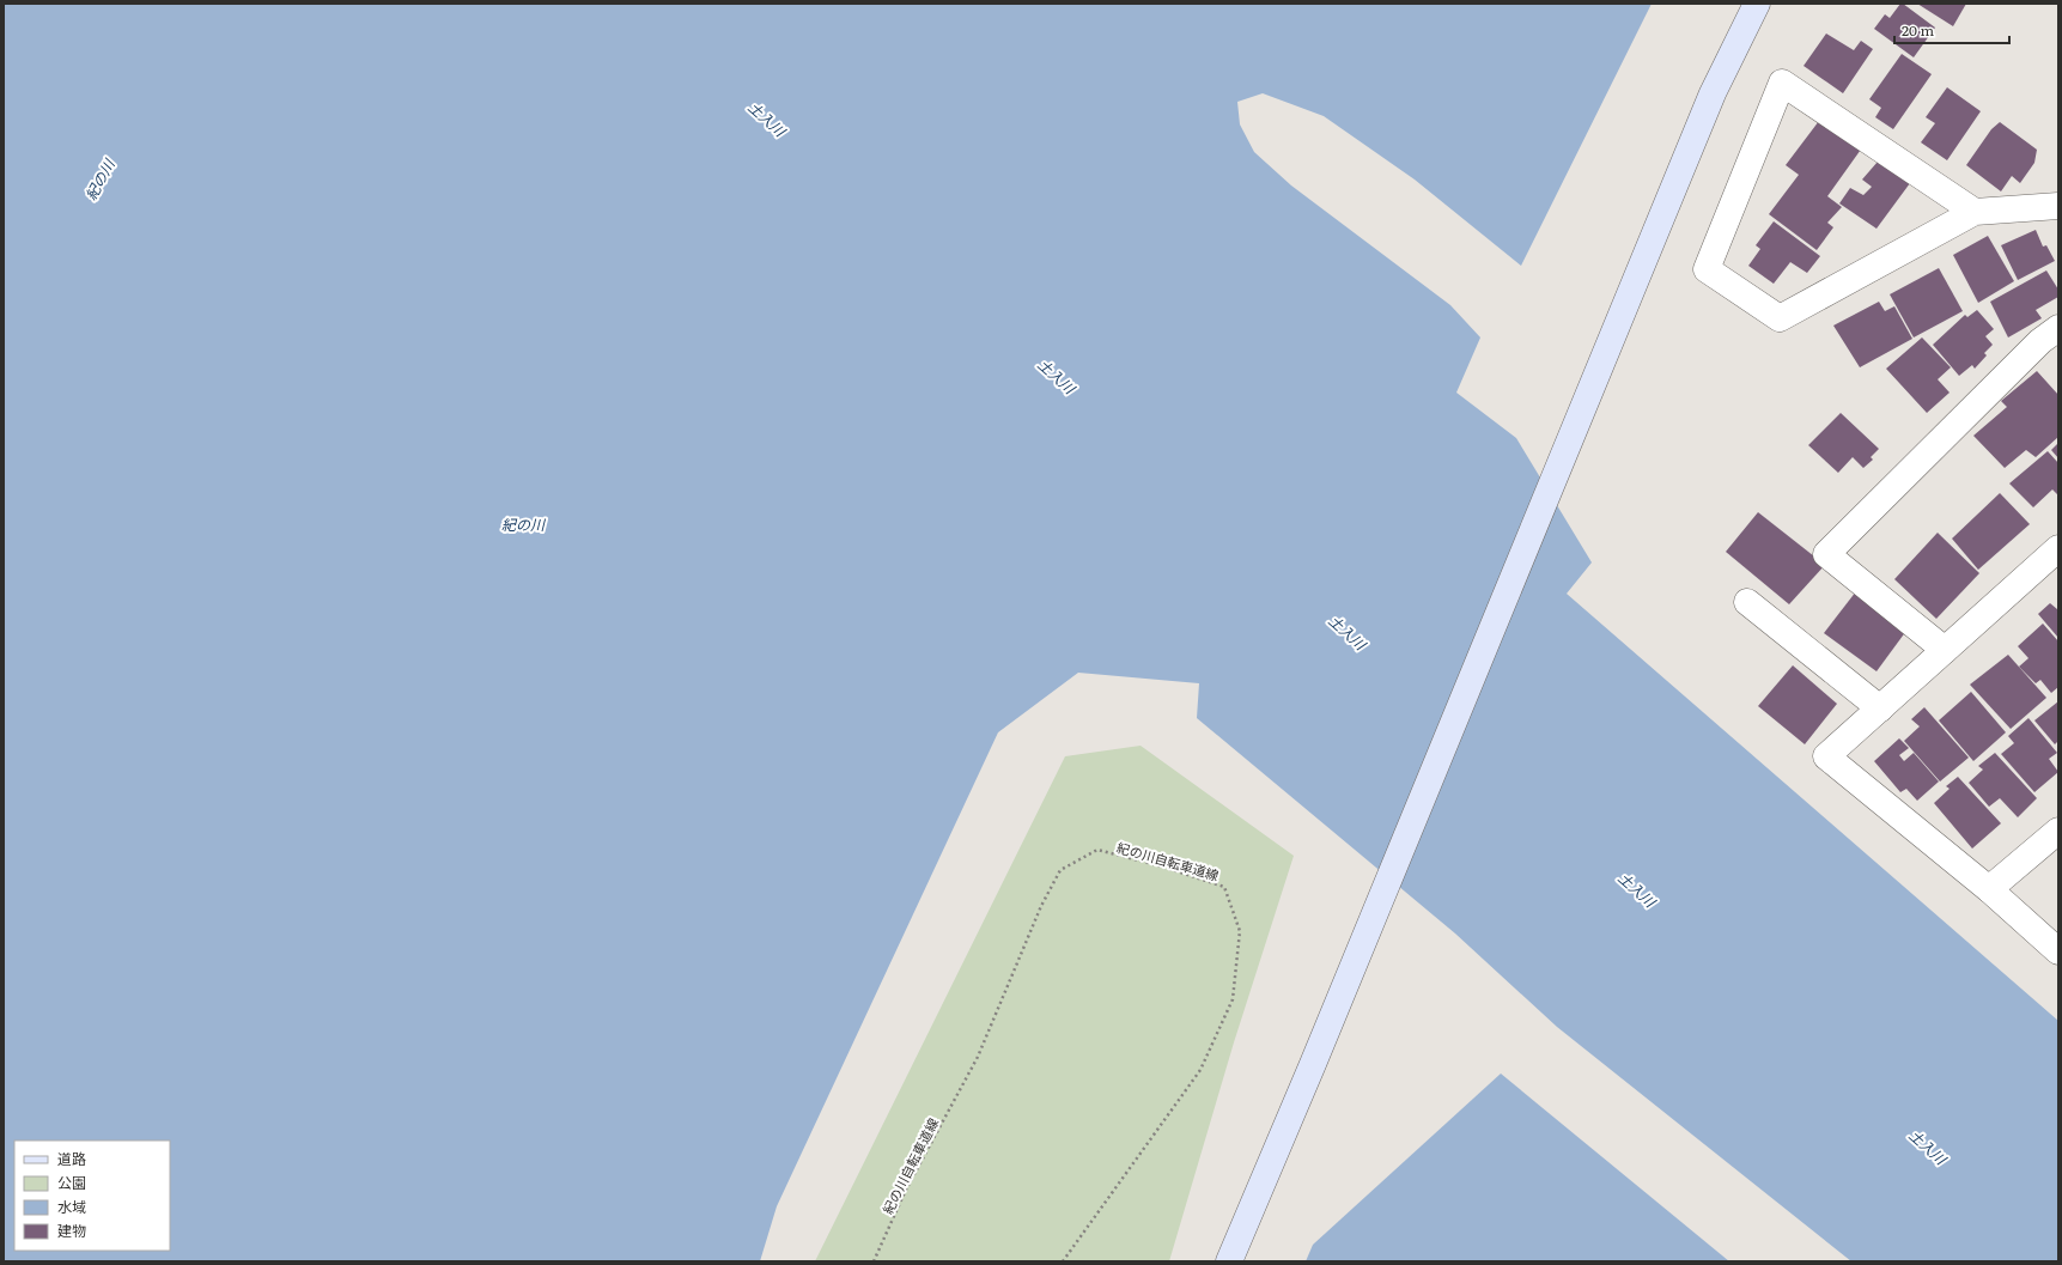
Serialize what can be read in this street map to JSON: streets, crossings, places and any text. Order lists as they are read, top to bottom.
{
  "streets": {
    "path": ["紀の川自転車道線"]
  },
  "water": ["土入川", "紀の川"],
  "legend": [
    "道路",
    "公園",
    "水域",
    "建物"
  ],
  "scale_bar": "20 m"
}
